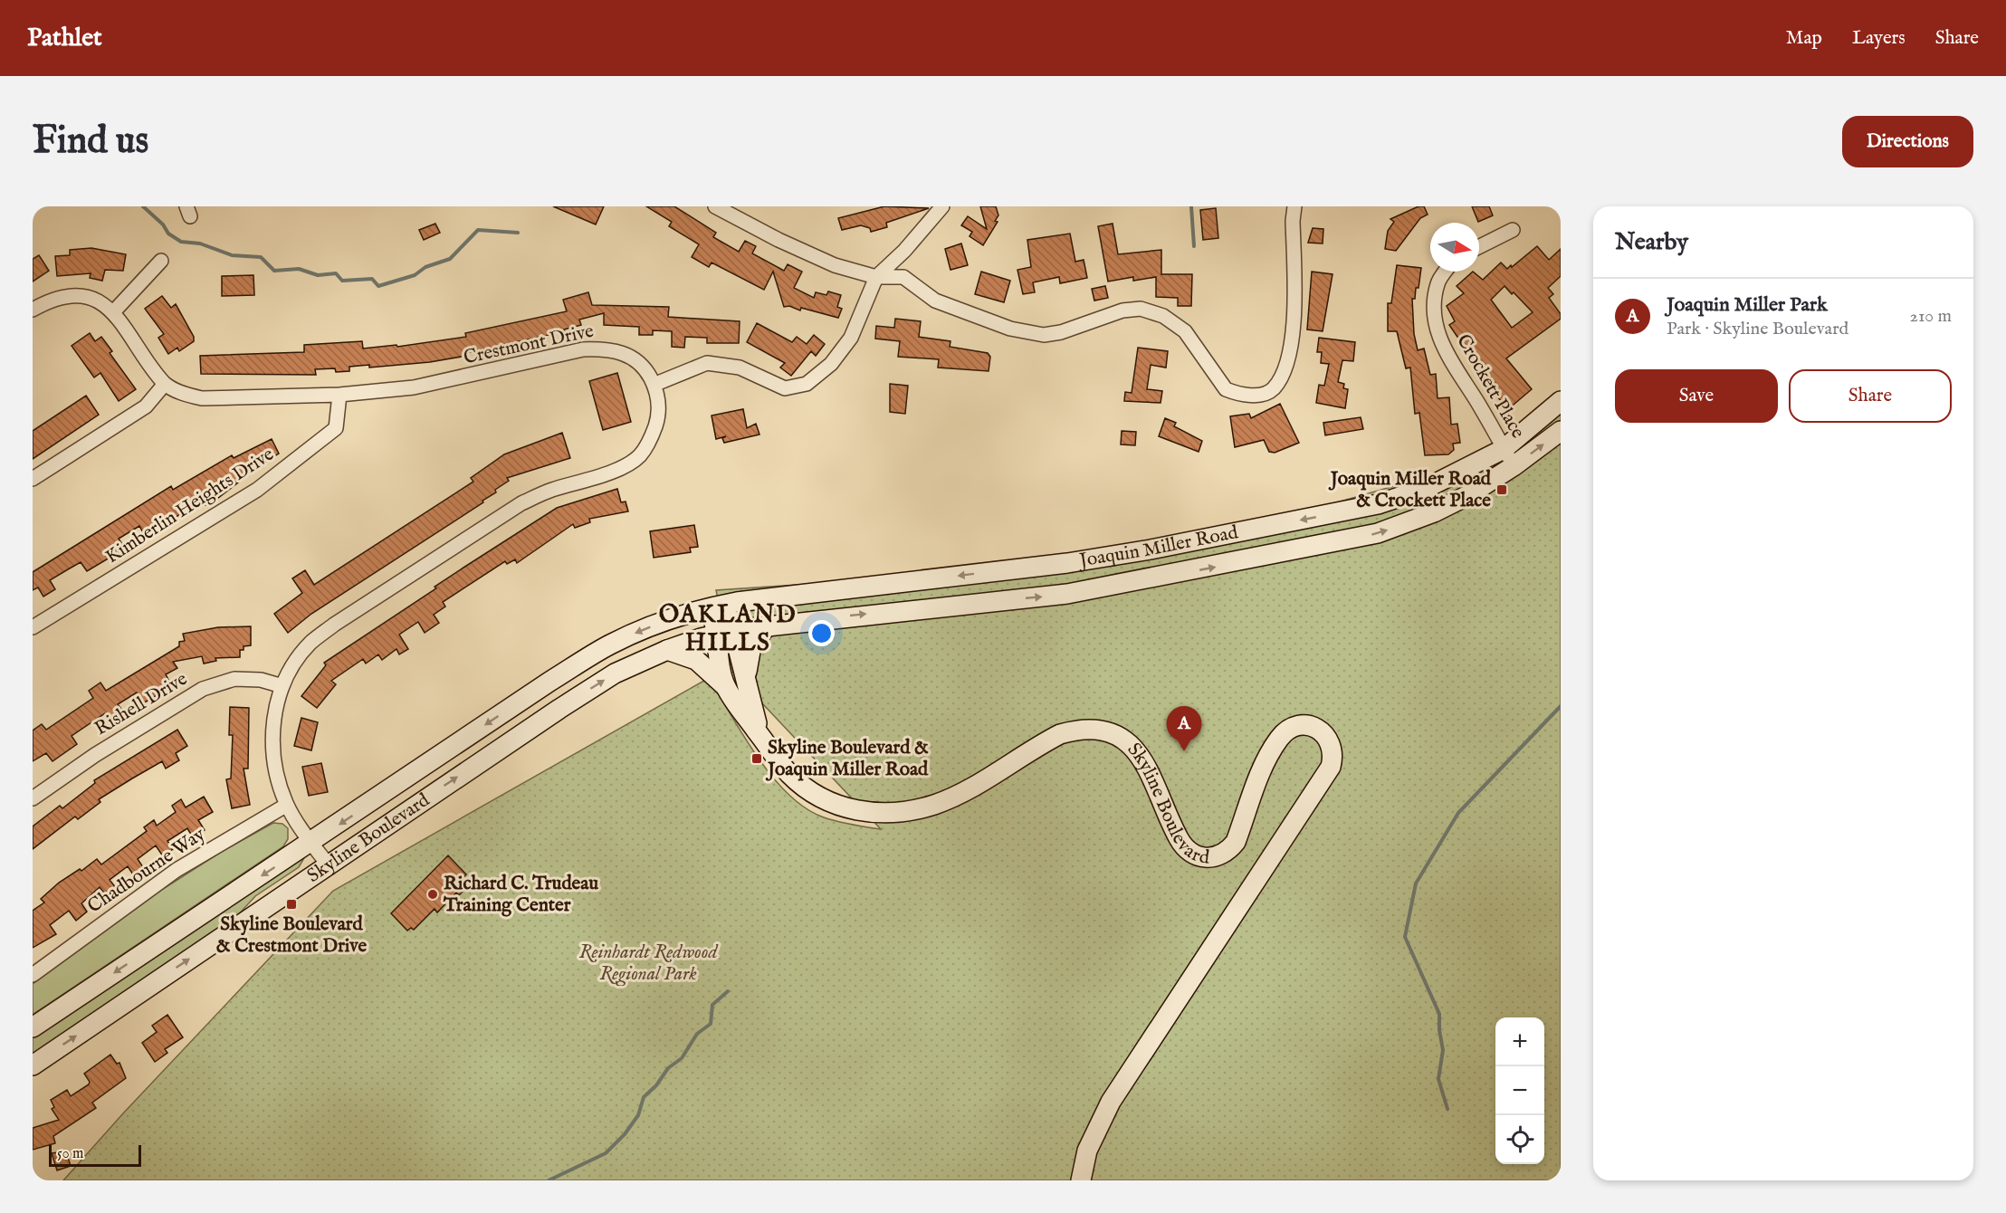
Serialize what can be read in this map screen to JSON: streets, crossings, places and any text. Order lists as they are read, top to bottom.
{
  "streets": {
    "main road": ["Joaquin Miller Road", "Skyline Boulevard"],
    "street": [
      "Crestmont Drive",
      "Crockett Place",
      "Kimberlin Heights Drive",
      "Rishell Drive",
      "Chadbourne Way"
    ]
  },
  "crossings": [
    ["Crestmont Drive", "Kimberlin Heights Drive"],
    ["Crestmont Drive", "Rishell Drive"],
    ["Crestmont Drive", "Skyline Boulevard"],
    ["Crestmont Drive", "Chadbourne Way"],
    ["Crockett Place", "Joaquin Miller Road"],
    ["Joaquin Miller Road", "Skyline Boulevard"]
  ],
  "districts": ["OAKLAND HILLS"],
  "parks": ["Reinhardt Redwood Regional Park"],
  "places": {
    "transit": ["Joaquin Miller Road & Crockett Place", "Skyline Boulevard & Joaquin Miller Road", "Skyline Boulevard & Crestmont Drive"],
    "other": ["Richard C. Trudeau Training Center"]
  },
  "scale_bar": "50 m",
  "north": "right",
  "page": {
    "header": "Pathlet",
    "nav": ["Map", "Layers", "Share"],
    "buttons": [
      "Directions",
      ["Save", "Share"]
    ],
    "title": "Find us",
    "heading": "Nearby",
    "list": [
      {
        "mark": "A",
        "name": "Joaquin Miller Park",
        "note": "Park · Skyline Boulevard",
        "value": "210 m"
      }
    ],
    "pins": "A",
    "map_buttons": ["+", "−"],
    "scale": "50 m"
  }
}
